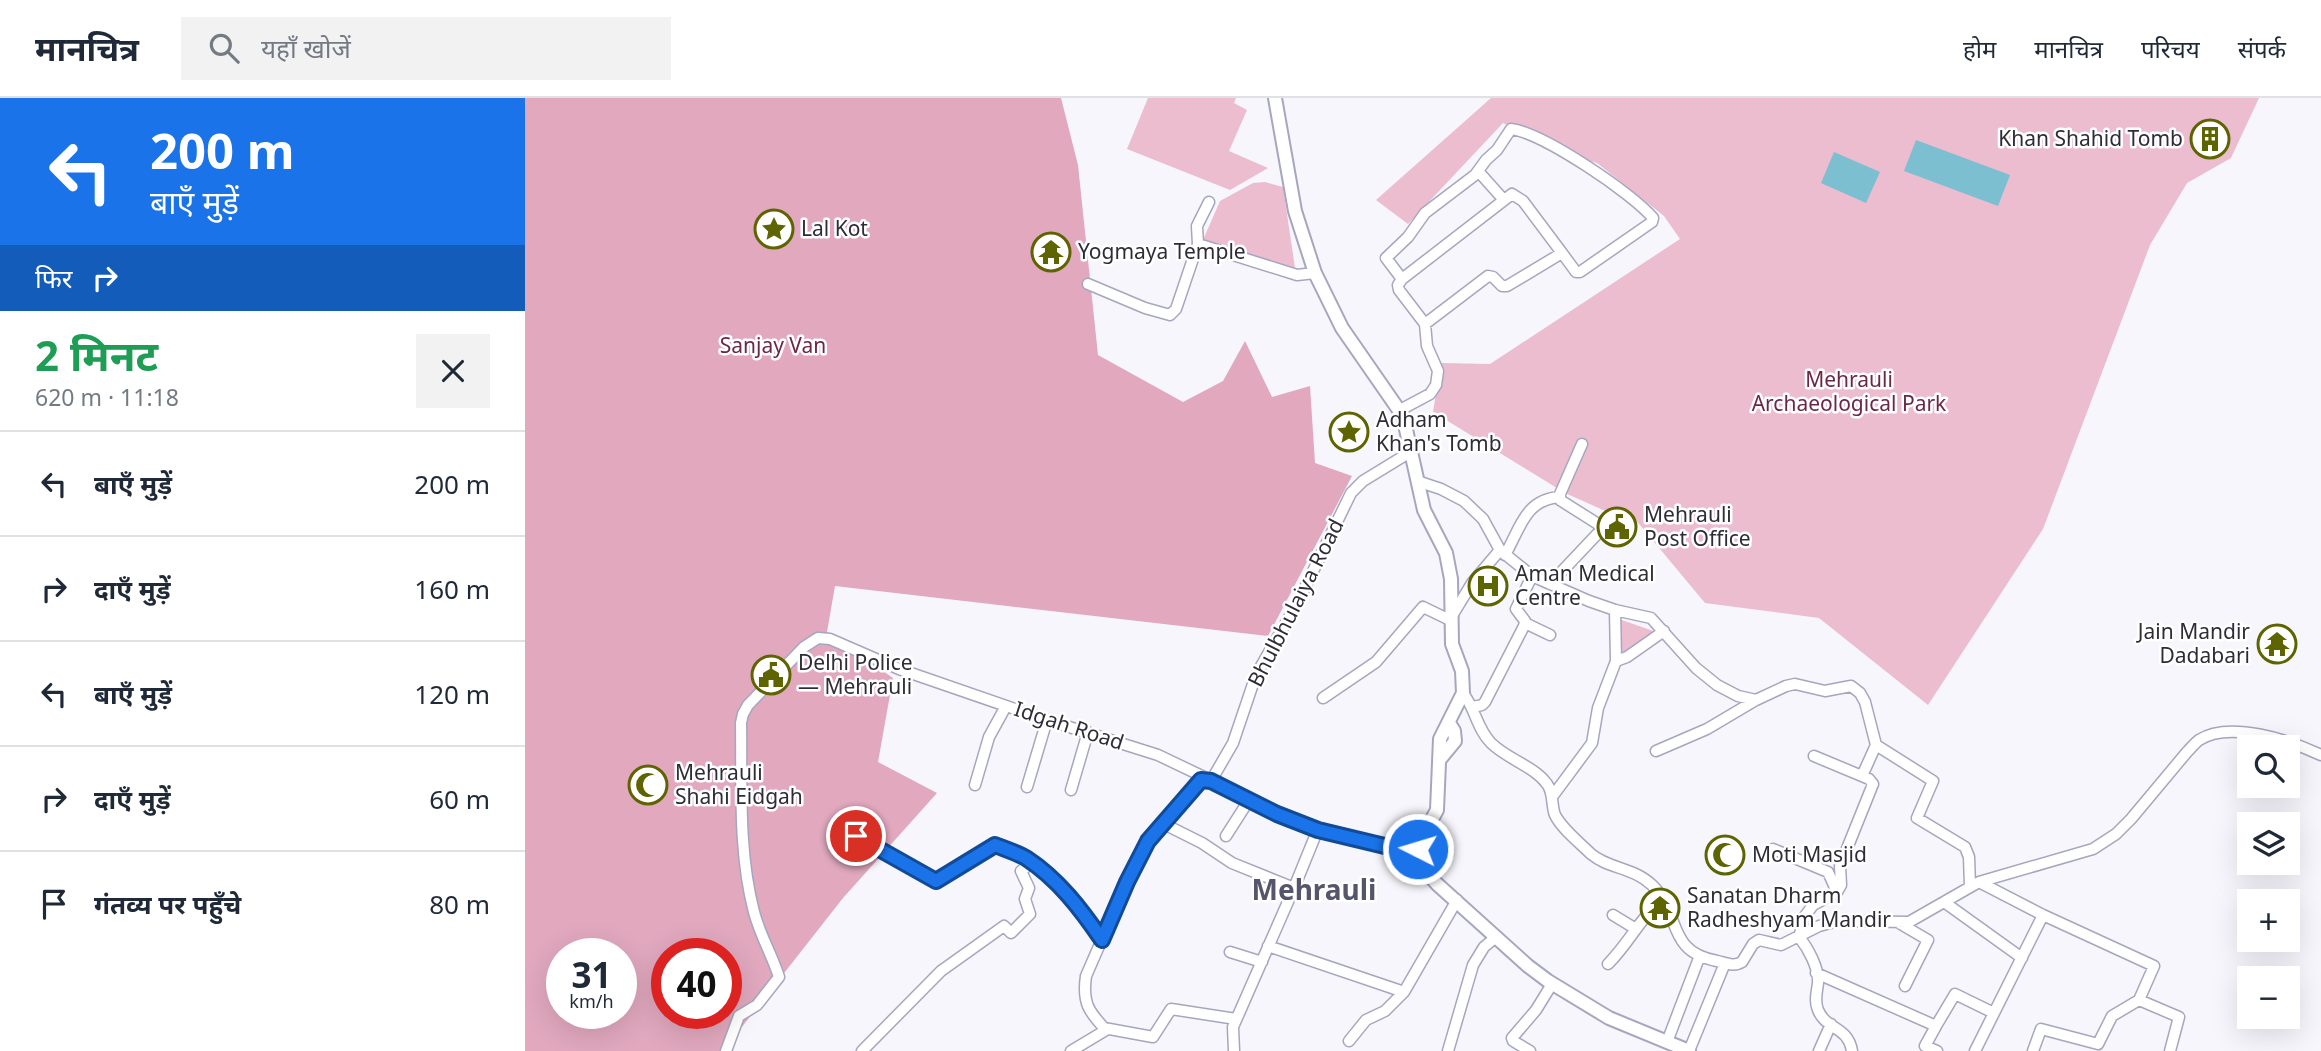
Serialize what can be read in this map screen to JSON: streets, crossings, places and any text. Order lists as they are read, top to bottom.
{
  "streets": {
    "street": ["Bhulbhulaiya Road", "Idgah Road"]
  },
  "crossings": [
    ["Bhulbhulaiya Road", "Idgah Road"]
  ],
  "districts": ["Mehrauli"],
  "parks": ["Sanjay Van", "Mehrauli Archaeological Park"],
  "places": {
    "building": ["Khan Shahid Tomb"],
    "place": ["Lal Kot", "Adham Khan's Tomb"],
    "temple": ["Yogmaya Temple", "Jain Mandir Dadabari", "Sanatan Dharm Radheshyam Mandir"],
    "public building": ["Mehrauli Post Office", "Delhi Police — Mehrauli"],
    "hospital": ["Aman Medical Centre"],
    "mosque": ["Mehrauli Shahi Eidgah", "Moti Masjid"]
  },
  "page": {
    "header": "मानचित्र",
    "search": "यहाँ खोजें",
    "nav": [
      "होम",
      "मानचित्र",
      "परिचय",
      "संपर्क"
    ],
    "turn": ["200 m", "बाएँ मुड़ें"],
    "then": "फिर",
    "heading": ["2 मिनट", "620 m · 11:18"],
    "list": [
      {
        "name": "बाएँ मुड़ें",
        "value": "200 m"
      },
      {
        "name": "दाएँ मुड़ें",
        "value": "160 m"
      },
      {
        "name": "बाएँ मुड़ें",
        "value": "120 m"
      },
      {
        "name": "दाएँ मुड़ें",
        "value": "60 m"
      },
      {
        "name": "गंतव्य पर पहुँचे",
        "value": "80 m"
      }
    ],
    "map_buttons": ["+", "−"],
    "speed": "31 km/h",
    "limit": "40"
  }
}
